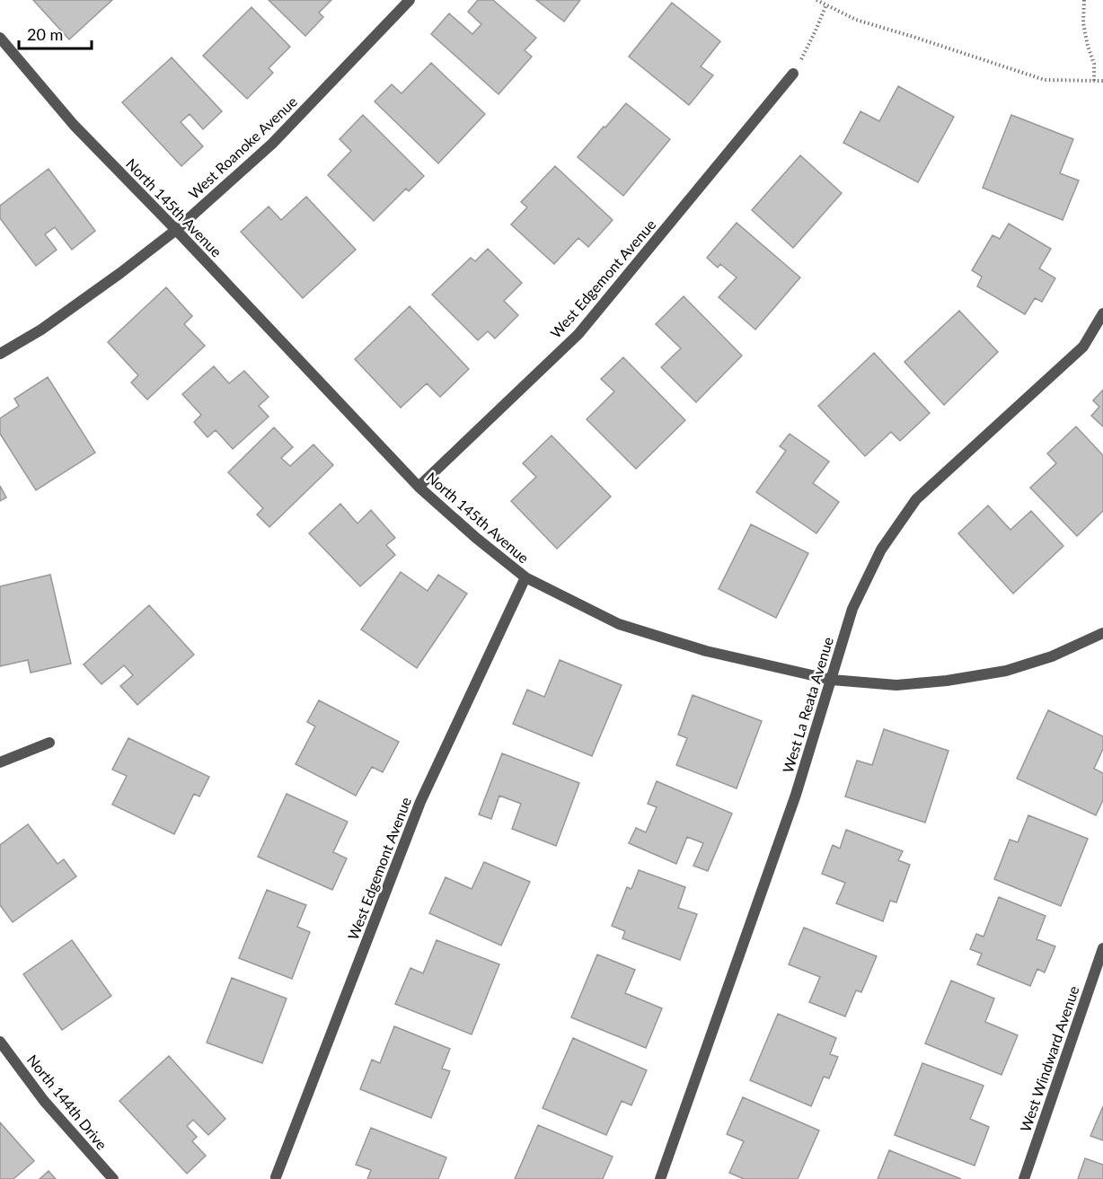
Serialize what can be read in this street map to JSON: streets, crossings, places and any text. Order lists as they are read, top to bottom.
{
  "streets": {
    "street": [
      "West Roanoke Avenue",
      "North 145th Avenue",
      "West Edgemont Avenue",
      "West La Reata Avenue",
      "West Windward Avenue",
      "North 144th Drive"
    ]
  },
  "crossings": [
    ["West Roanoke Avenue", "North 145th Avenue"],
    ["North 145th Avenue", "West Edgemont Avenue"],
    ["North 145th Avenue", "West La Reata Avenue"]
  ],
  "scale_bar": "20 m"
}
